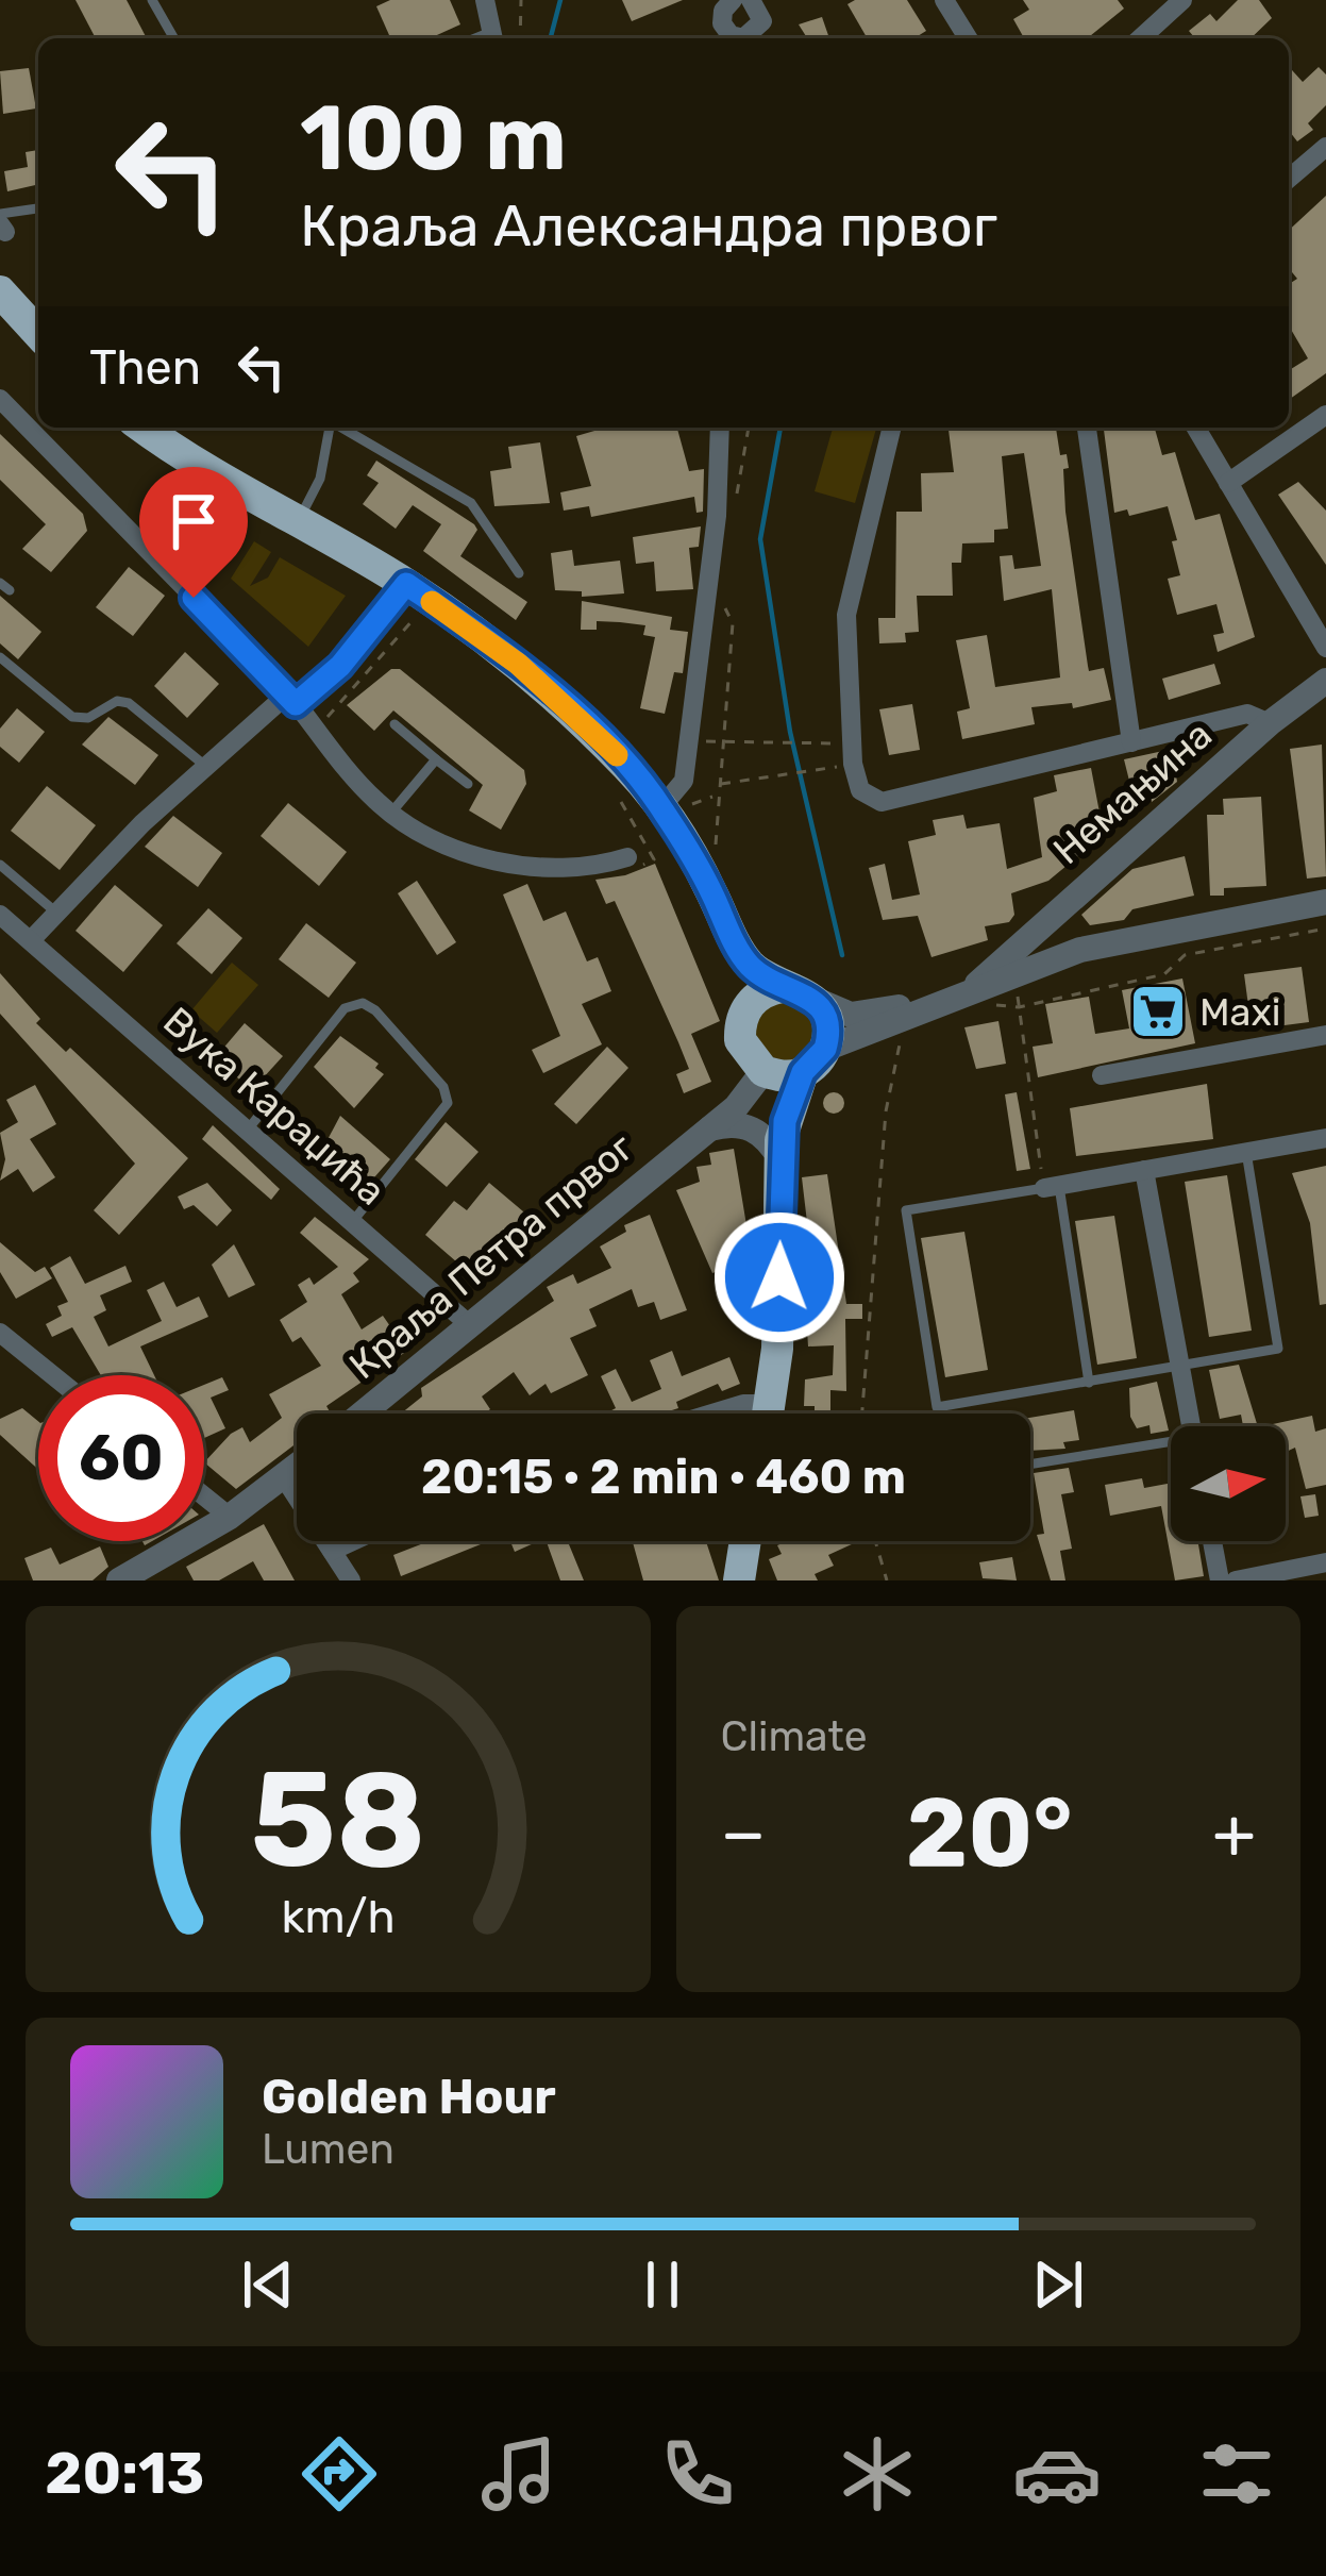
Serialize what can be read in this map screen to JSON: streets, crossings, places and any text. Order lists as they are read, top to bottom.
{
  "streets": {
    "street": ["Немањина", "Вука Караџића", "Краља Петра првог"]
  },
  "crossings": [
    ["Вука Караџића", "Краља Петра првог"]
  ],
  "places": {
    "supermarket": ["Maxi"]
  },
  "north": "right",
  "page": {
    "turn": ["100 m", "Краља Александра првог"],
    "then": "Then",
    "limit": "60",
    "trip": "20:15 · 2 min · 460 m",
    "tile": "Climate",
    "heat": ["−", "20°", "+"],
    "song": ["Golden Hour", "Lumen"],
    "tabs": "20:13",
    "gauge": ["58", "km/h"]
  }
}
